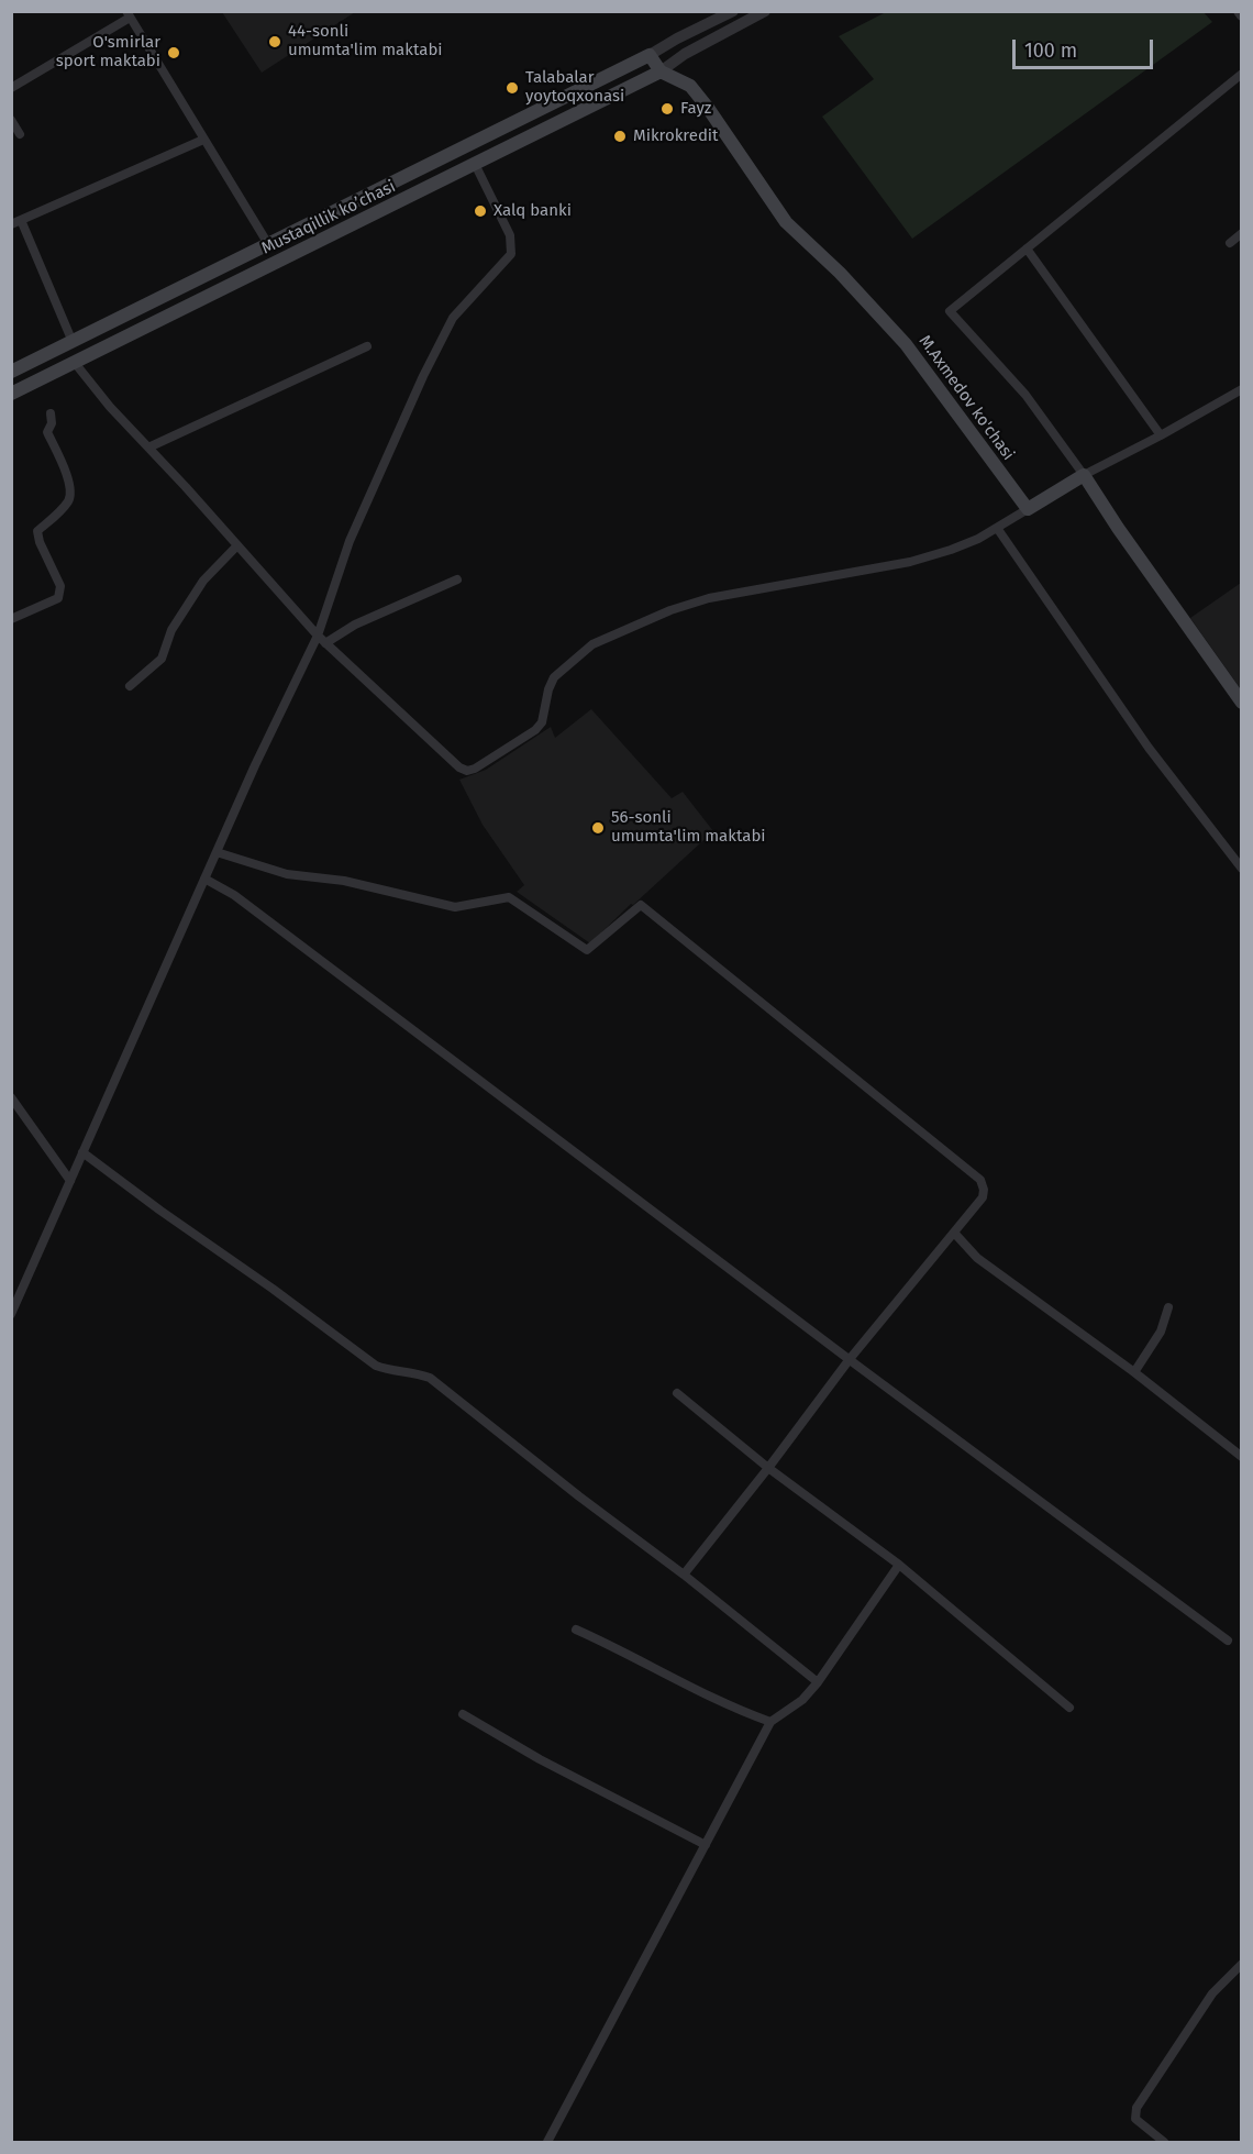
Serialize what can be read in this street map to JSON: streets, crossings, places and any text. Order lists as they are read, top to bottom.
{
  "streets": {
    "main road": ["Mustaqillik ko’chasi", "M.Axmedov ko'chasi"]
  },
  "crossings": [
    ["Mustaqillik ko’chasi", "M.Axmedov ko'chasi"]
  ],
  "places": [
    "44-sonli umumta'lim maktabi",
    "O'smirlar sport maktabi",
    "Talabalar yoytoqxonasi",
    "Fayz",
    "Mikrokredit",
    "Xalq banki",
    "56-sonli umumta'lim maktabi"
  ],
  "scale_bar": "100 m"
}
